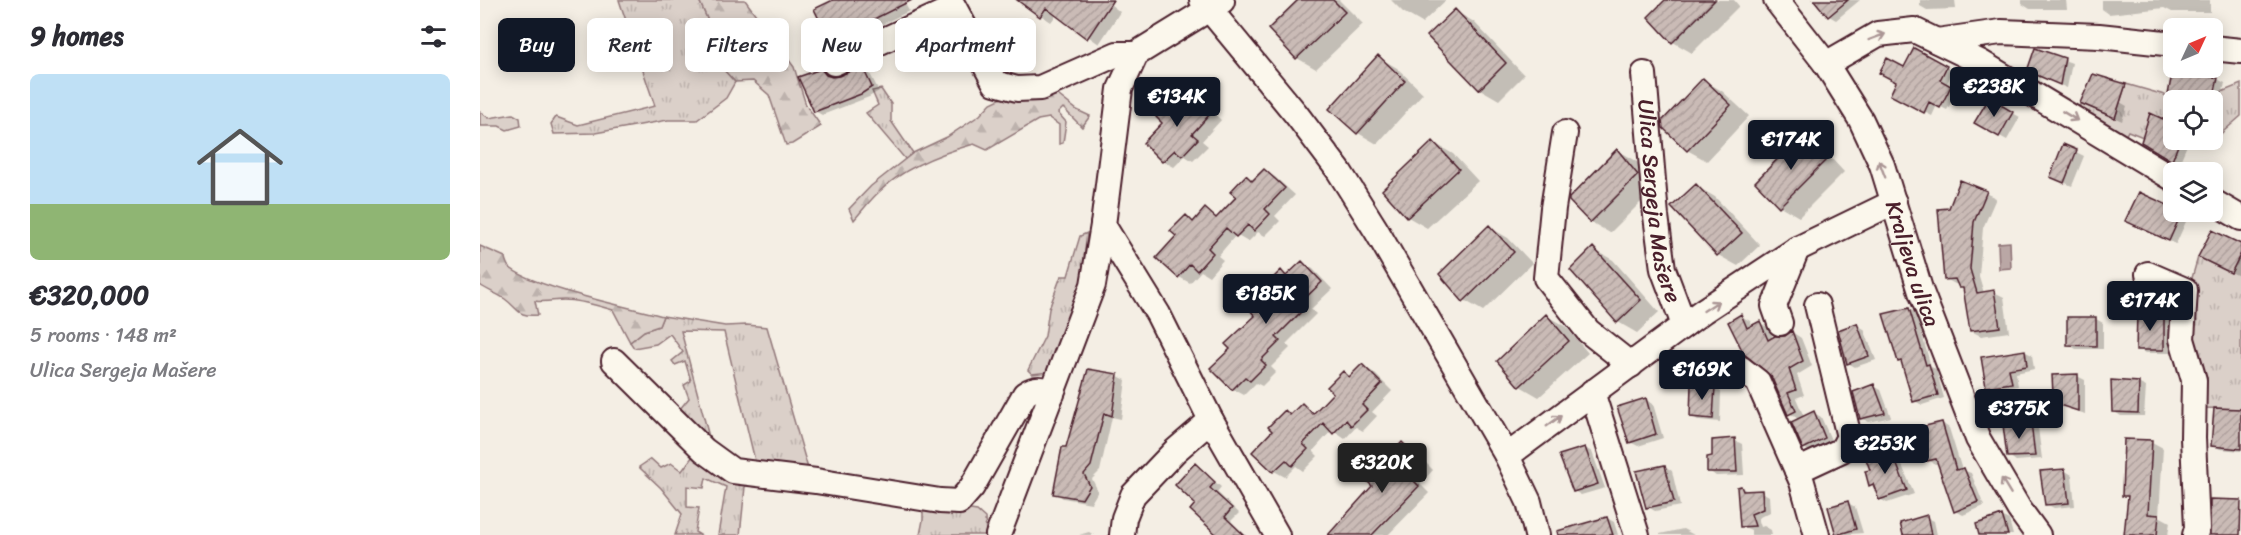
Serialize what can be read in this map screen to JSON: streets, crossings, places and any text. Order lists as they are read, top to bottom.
{
  "streets": {
    "street": ["Ulica Sergeja Mašere", "Kraljeva ulica"]
  },
  "crossings": [
    ["Ulica Sergeja Mašere", "Kraljeva ulica"]
  ],
  "north": "top right",
  "page": {
    "heading": "9 homes",
    "chip": [
      "Buy",
      "Rent",
      "Filters",
      "New",
      "Apartment"
    ],
    "price": [
      "€238K",
      "€134K",
      "€174K",
      "€185K",
      "€174K",
      "€169K",
      "€375K",
      "€253K",
      "€320K"
    ],
    "list": [
      {
        "name": "€320,000",
        "note": "5 rooms · 148 m² · Ulica Sergeja Mašere"
      }
    ]
  }
}
